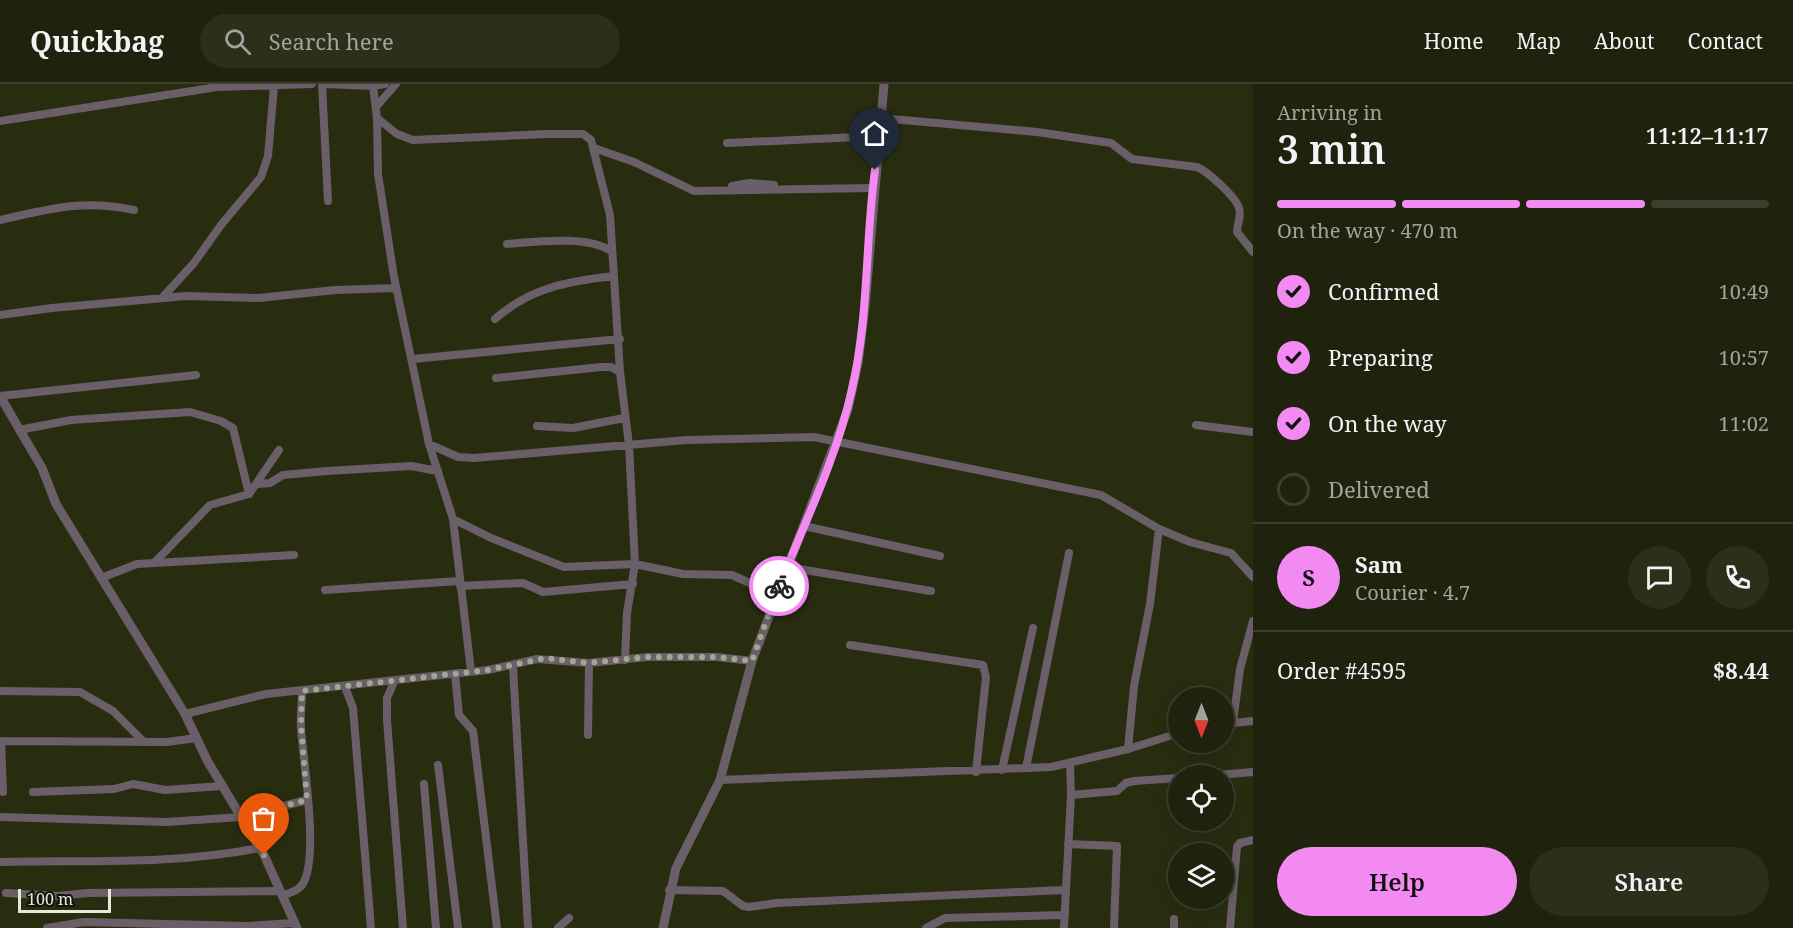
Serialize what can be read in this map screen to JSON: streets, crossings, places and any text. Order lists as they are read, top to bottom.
{
  "scale_bar": "100 m",
  "north": "bottom",
  "page": {
    "header": "Quickbag",
    "search": "Search here",
    "nav": [
      "Home",
      "Map",
      "About",
      "Contact"
    ],
    "heading": ["3 min", "Arriving in", "11:12–11:17"],
    "panel": [
      "Sam",
      "Courier · 4.7",
      "Order #4595",
      "$8.44"
    ],
    "bar": "On the way · 470 m",
    "list": [
      ["Confirmed", "10:49"],
      ["Preparing", "10:57"],
      ["On the way", "11:02"],
      "Delivered"
    ],
    "round": "S",
    "buttons": ["Help", "Share"],
    "scale": "100 m"
  }
}
